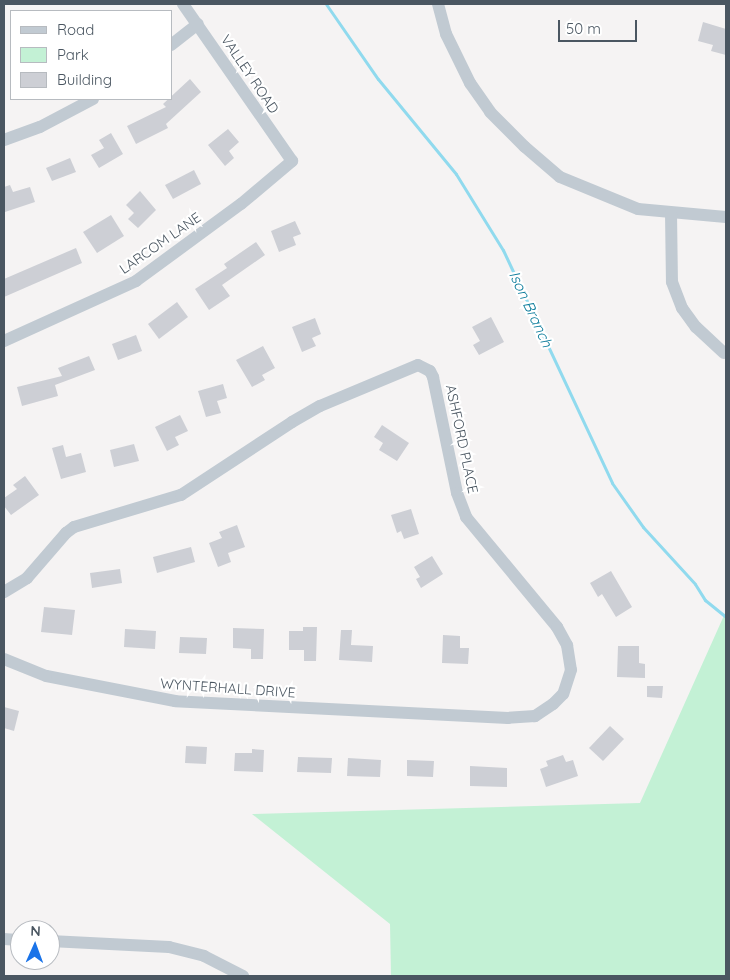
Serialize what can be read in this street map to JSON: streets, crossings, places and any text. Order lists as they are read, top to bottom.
{
  "streets": {
    "street": [
      "VALLEY ROAD",
      "LARCOM LANE",
      "ASHFORD PLACE",
      "WYNTERHALL DRIVE"
    ]
  },
  "crossings": [
    ["VALLEY ROAD", "LARCOM LANE"],
    ["ASHFORD PLACE", "WYNTERHALL DRIVE"]
  ],
  "water": ["Ison Branch"],
  "legend": ["Road", "Park", "Building"],
  "scale_bar": "50 m",
  "north": "top"
}
